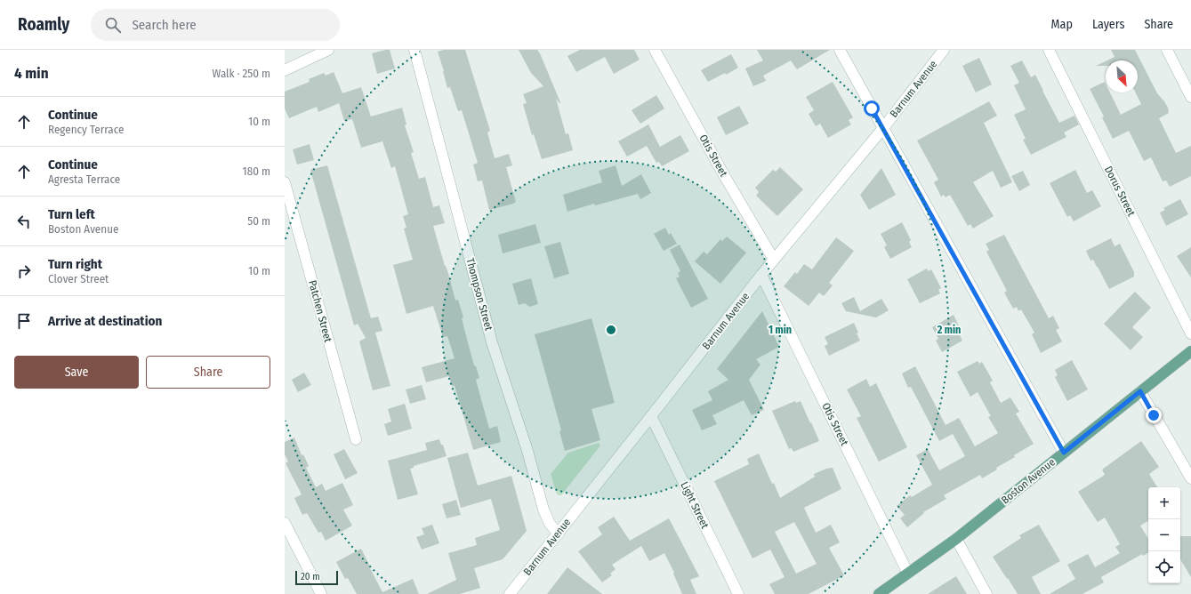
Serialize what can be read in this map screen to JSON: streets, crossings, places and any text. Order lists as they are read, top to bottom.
{
  "streets": {
    "main road": ["Boston Avenue"],
    "street": [
      "Barnum Avenue",
      "Otis Street",
      "Dorus Street",
      "Thompson Street",
      "Patchen Street",
      "Light Street"
    ]
  },
  "crossings": [
    ["Barnum Avenue", "Otis Street"],
    ["Barnum Avenue", "Thompson Street"],
    ["Barnum Avenue", "Light Street"],
    ["Otis Street", "Boston Avenue"]
  ],
  "scale_bar": "20 m",
  "north": "bottom right",
  "page": {
    "header": "Roamly",
    "search": "Search here",
    "nav": ["Map", "Layers", "Share"],
    "heading": ["4 min", "Walk · 250 m"],
    "list": [
      ["Continue", "Regency Terrace", "10 m"],
      ["Continue", "Agresta Terrace", "180 m"],
      ["Turn left", "Boston Avenue", "50 m"],
      ["Turn right", "Clover Street", "10 m"],
      "Arrive at destination"
    ],
    "buttons": ["Save", "Share"],
    "map_buttons": ["+", "−"],
    "scale": "20 m"
  },
  "rings": ["1 min", "2 min"]
}
